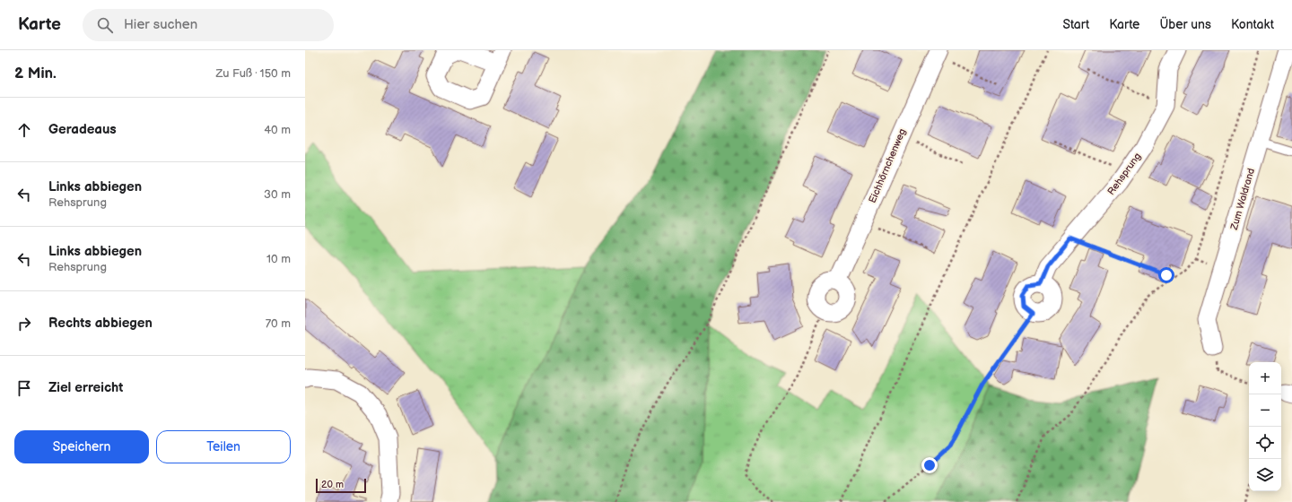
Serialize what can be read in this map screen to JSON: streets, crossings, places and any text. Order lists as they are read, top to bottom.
{
  "streets": {
    "street": ["Eichhörnchenweg", "Rehsprung", "Zum Waldrand"]
  },
  "scale_bar": "20 m",
  "page": {
    "header": "Karte",
    "search": "Hier suchen",
    "nav": [
      "Start",
      "Karte",
      "Über uns",
      "Kontakt"
    ],
    "heading": ["2 Min.", "Zu Fuß · 150 m"],
    "list": [
      ["Geradeaus", "40 m"],
      ["Links abbiegen", "Rehsprung", "30 m"],
      ["Links abbiegen", "Rehsprung", "10 m"],
      ["Rechts abbiegen", "70 m"],
      "Ziel erreicht"
    ],
    "map_buttons": ["+", "−"],
    "buttons": ["Speichern", "Teilen"],
    "scale": "20 m"
  }
}
